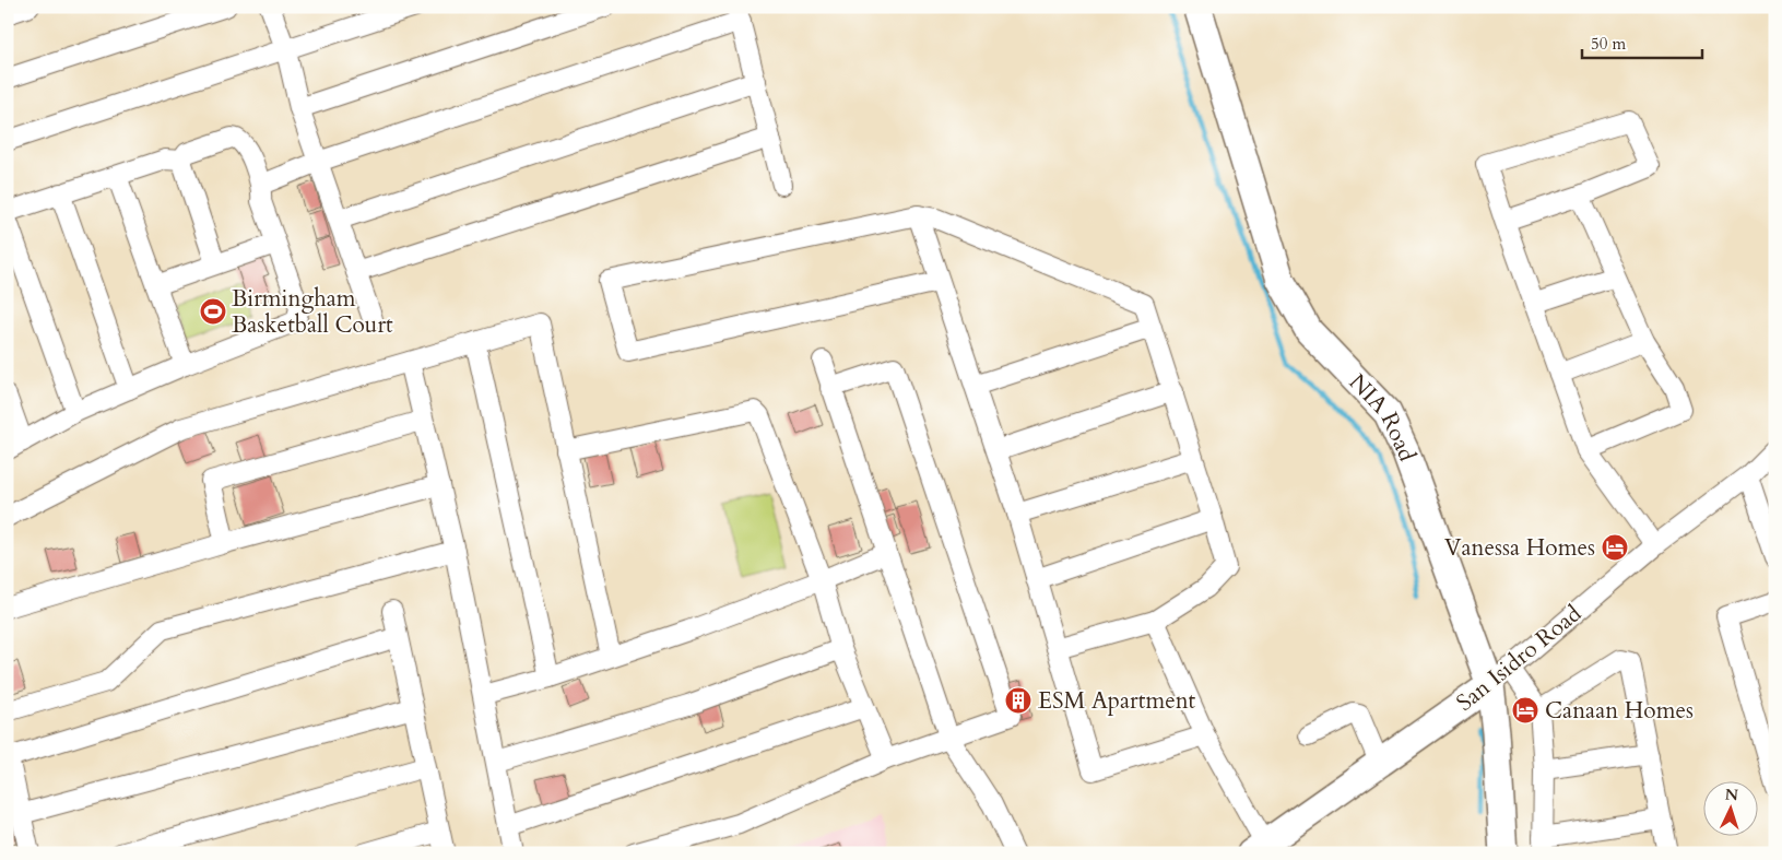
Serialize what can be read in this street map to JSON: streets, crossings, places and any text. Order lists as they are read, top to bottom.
{
  "streets": {
    "street": ["NIA Road", "San Isidro Road"]
  },
  "crossings": [
    ["NIA Road", "San Isidro Road"]
  ],
  "places": {
    "sports": ["Birmingham Basketball Court"],
    "hotel": ["Vanessa Homes", "Canaan Homes"],
    "building": ["ESM Apartment"]
  },
  "scale_bar": "50 m",
  "north": "top"
}
